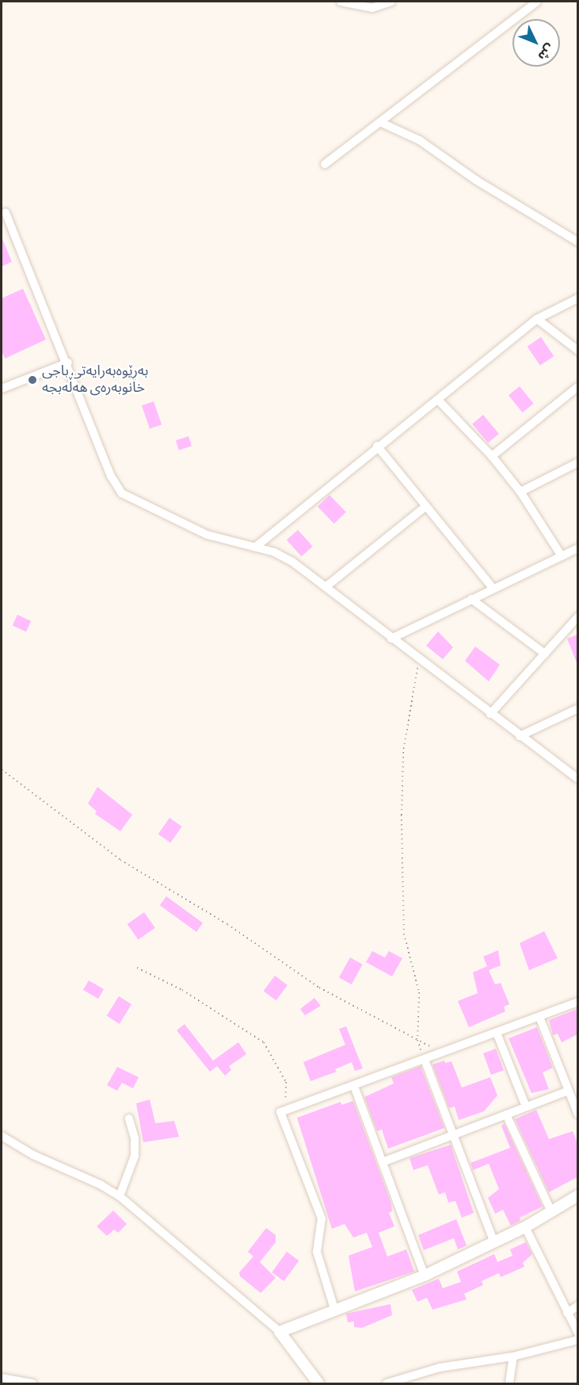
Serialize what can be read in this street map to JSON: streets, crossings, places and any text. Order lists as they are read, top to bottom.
{
  "places": ["بەڕێوەبەرایەتی باجی خانوبەرەی هەڵەبجە"],
  "north": "bottom right"
}
